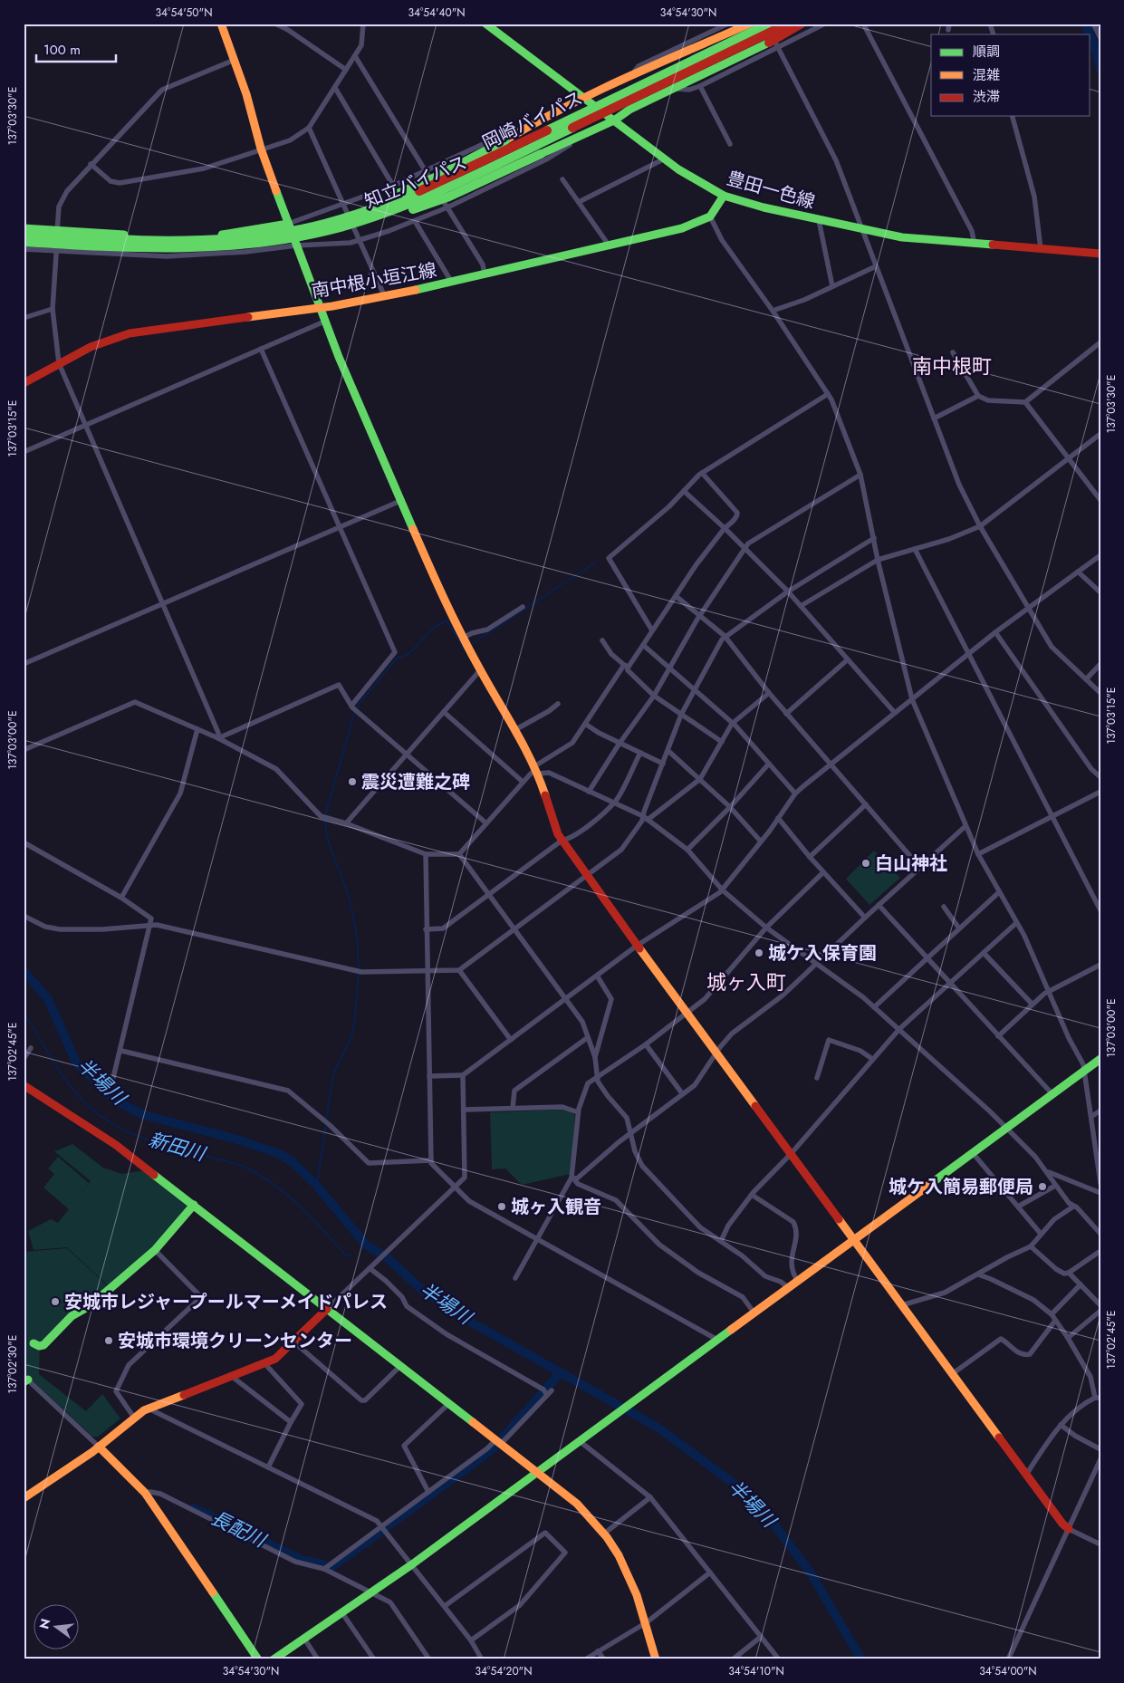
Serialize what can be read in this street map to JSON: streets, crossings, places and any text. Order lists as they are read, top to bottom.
{
  "streets": {
    "main road": [
      "岡崎バイパス",
      "知立バイパス",
      "豊田一色線",
      "南中根小垣江線"
    ]
  },
  "districts": ["南中根町", "城ヶ入町"],
  "water": ["半場川", "新田川", "長配川"],
  "places": [
    "震災遭難之碑",
    "白山神社",
    "城ケ入保育園",
    "城ケ入簡易郵便局",
    "城ヶ入観音",
    "安城市レジャープールマーメイドパレス",
    "安城市環境クリーンセンター"
  ],
  "legend": ["順調", "混雑", "渋滞"],
  "scale_bar": "100 m",
  "north": "left",
  "coordinates": [
    "34°54'50\"N",
    "34°54'40\"N",
    "34°54'30\"N",
    "137°03'30\"E",
    "137°03'15\"E",
    "137°03'00\"E",
    "137°02'45\"E",
    "137°02'30\"E",
    "34°54'20\"N",
    "34°54'10\"N",
    "34°54'00\"N"
  ]
}
